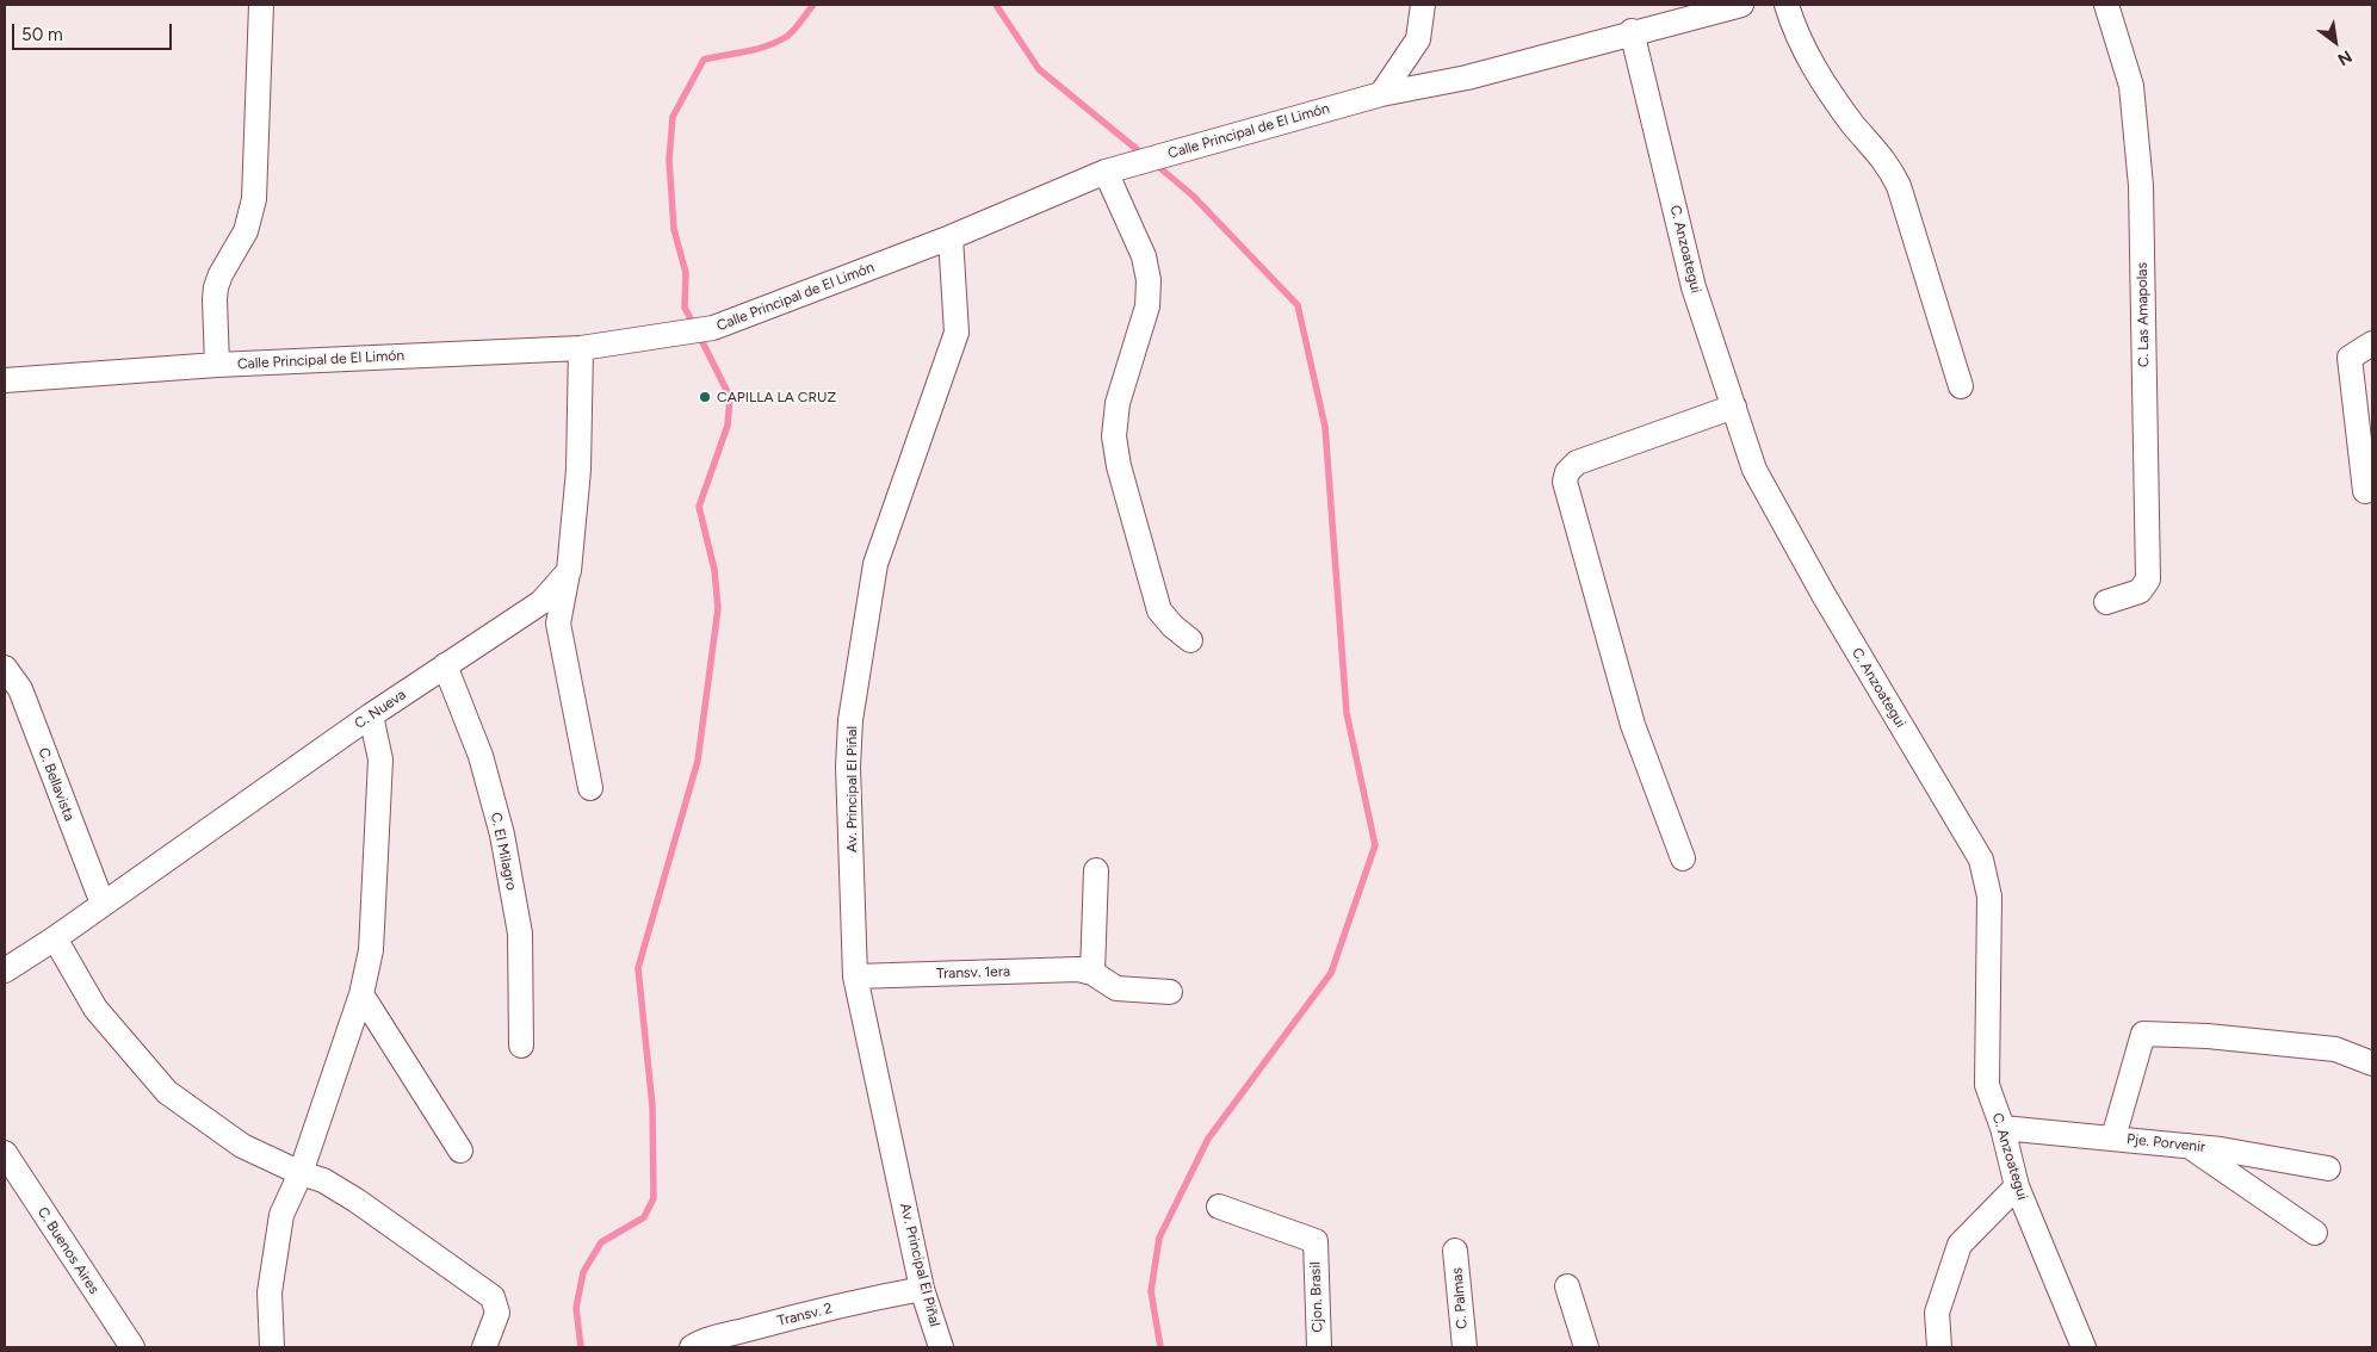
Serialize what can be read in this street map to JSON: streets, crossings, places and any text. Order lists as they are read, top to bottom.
{
  "streets": {
    "street": [
      "Calle Principal de El Limón",
      "C. Anzoategui",
      "C. Las Amapolas",
      "C. Nueva",
      "C. Bellavista",
      "Av. Principal El Piñal",
      "C. El Milagro",
      "Transv. 1era",
      "Pje. Porvenir",
      "C. Buenos Aires",
      "Cjon. Brasil",
      "C. Palmas",
      "Transv. 2"
    ]
  },
  "crossings": [
    ["Calle Principal de El Limón", "C. Anzoategui"],
    ["Calle Principal de El Limón", "Av. Principal El Piñal"],
    ["C. Anzoategui", "Pje. Porvenir"],
    ["C. Nueva", "C. Bellavista"],
    ["C. Nueva", "C. El Milagro"],
    ["Av. Principal El Piñal", "Transv. 1era"],
    ["Av. Principal El Piñal", "Transv. 2"]
  ],
  "places": ["CAPILLA LA CRUZ"],
  "scale_bar": "50 m",
  "north": "bottom right"
}
